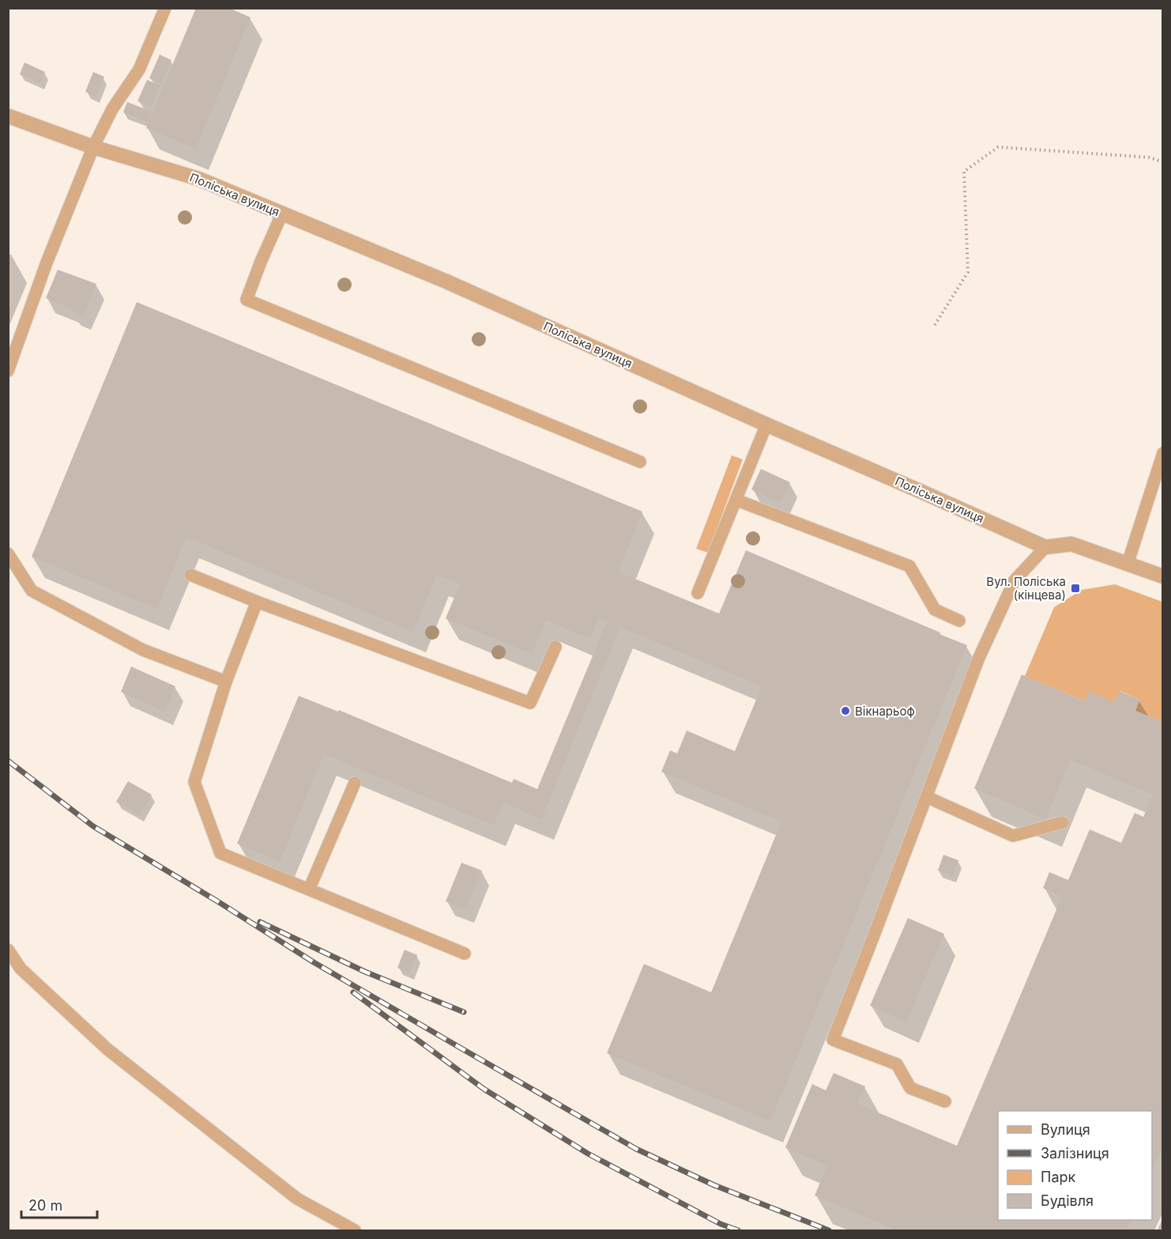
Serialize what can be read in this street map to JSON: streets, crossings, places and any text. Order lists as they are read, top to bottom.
{
  "streets": {
    "street": ["Поліська вулиця"]
  },
  "places": {
    "transit": ["Вул. Поліська (кінцева)"],
    "other": ["Вікнарьоф"]
  },
  "legend": [
    "Вулиця",
    "Залізниця",
    "Парк",
    "Будівля"
  ],
  "scale_bar": "20 m"
}
